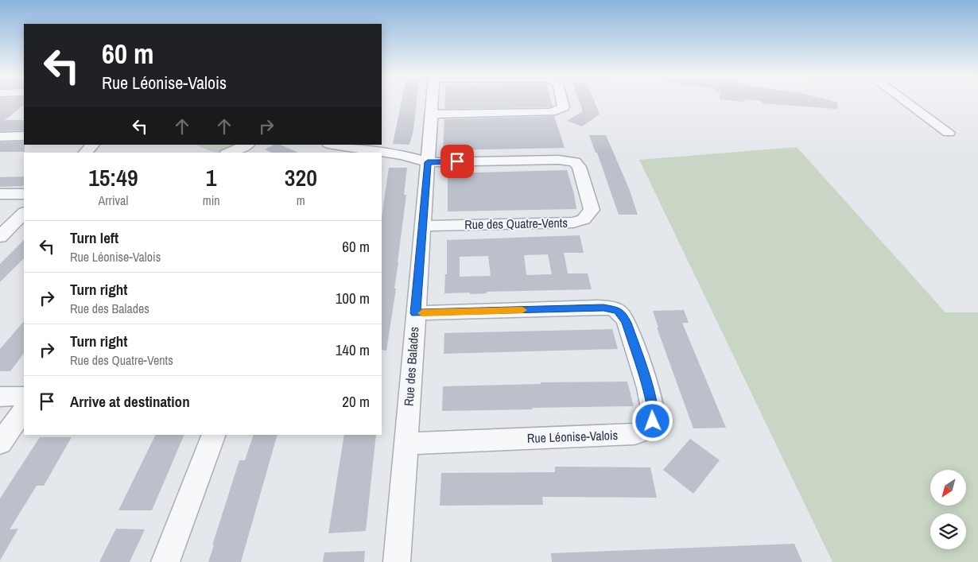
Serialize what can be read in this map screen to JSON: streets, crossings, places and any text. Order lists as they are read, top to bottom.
{
  "streets": {
    "street": ["Rue des Quatre-Vents", "Rue des Balades", "Rue Léonise-Valois"]
  },
  "crossings": [
    ["Rue des Quatre-Vents", "Rue des Balades"],
    ["Rue des Balades", "Rue Léonise-Valois"]
  ],
  "north": "bottom left",
  "page": {
    "turn": ["60 m", "Rue Léonise-Valois"],
    "eta": [
      "15:49",
      "Arrival",
      "1",
      "min",
      "320",
      "m"
    ],
    "list": [
      {
        "name": "Turn left",
        "note": "Rue Léonise-Valois",
        "value": "60 m"
      },
      {
        "name": "Turn right",
        "note": "Rue des Balades",
        "value": "100 m"
      },
      {
        "name": "Turn right",
        "note": "Rue des Quatre-Vents",
        "value": "140 m"
      },
      {
        "name": "Arrive at destination",
        "value": "20 m"
      }
    ]
  }
}
